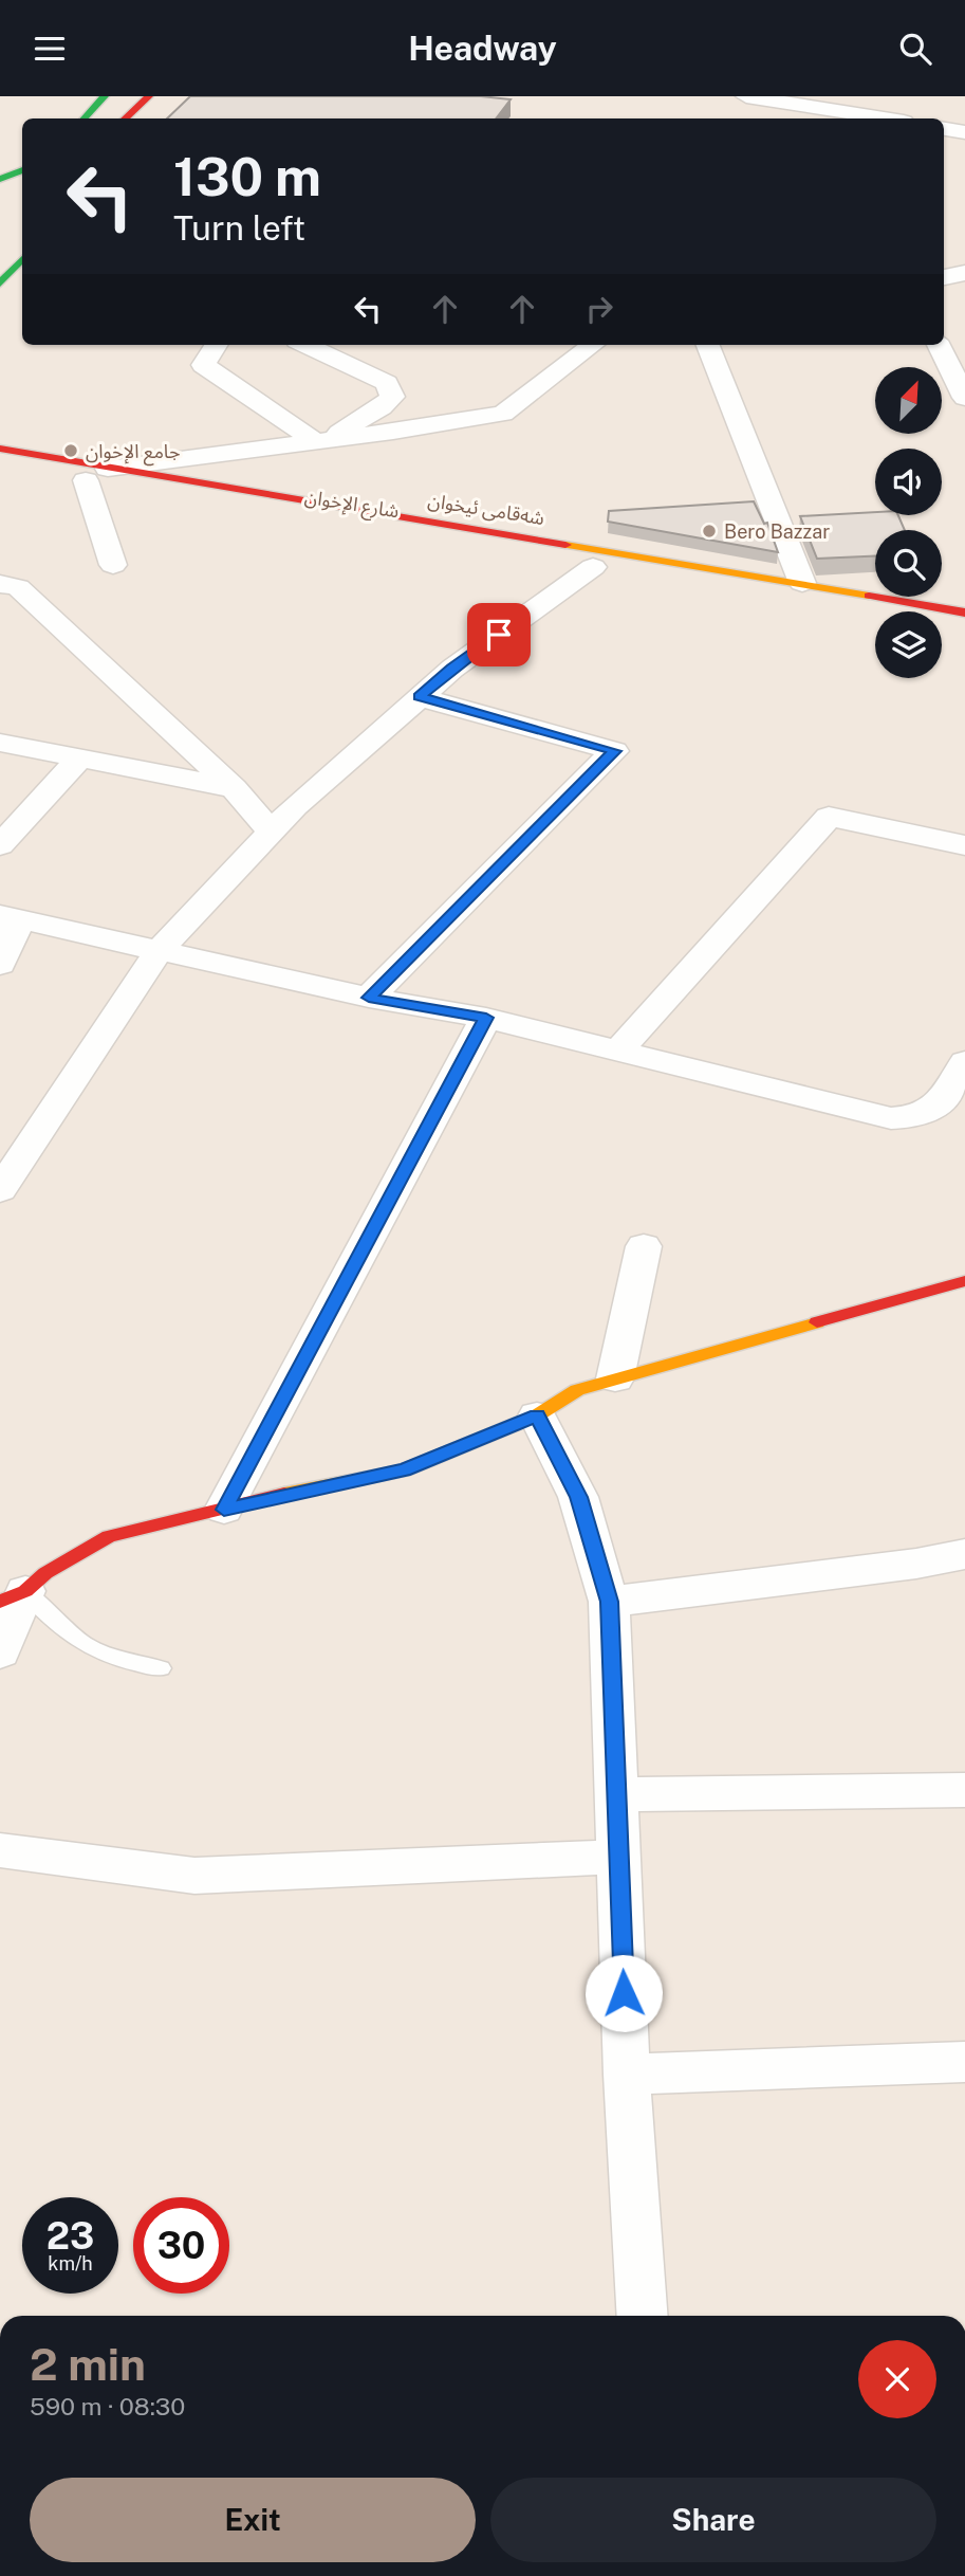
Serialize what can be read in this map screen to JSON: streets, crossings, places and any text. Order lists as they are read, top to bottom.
{
  "streets": {
    "main road": ["شارع الإخوان", "شەقامی ئیخوان"]
  },
  "crossings": [
    ["شارع الإخوان", "شەقامی ئیخوان"]
  ],
  "places": ["جامع الإخوان", "Bero Bazzar"],
  "north": "top right",
  "page": {
    "header": "Headway",
    "turn": ["130 m", "Turn left"],
    "speed": "23 km/h",
    "limit": "30",
    "heading": ["2 min", "590 m · 08:30"],
    "buttons": ["Exit", "Share"]
  }
}
